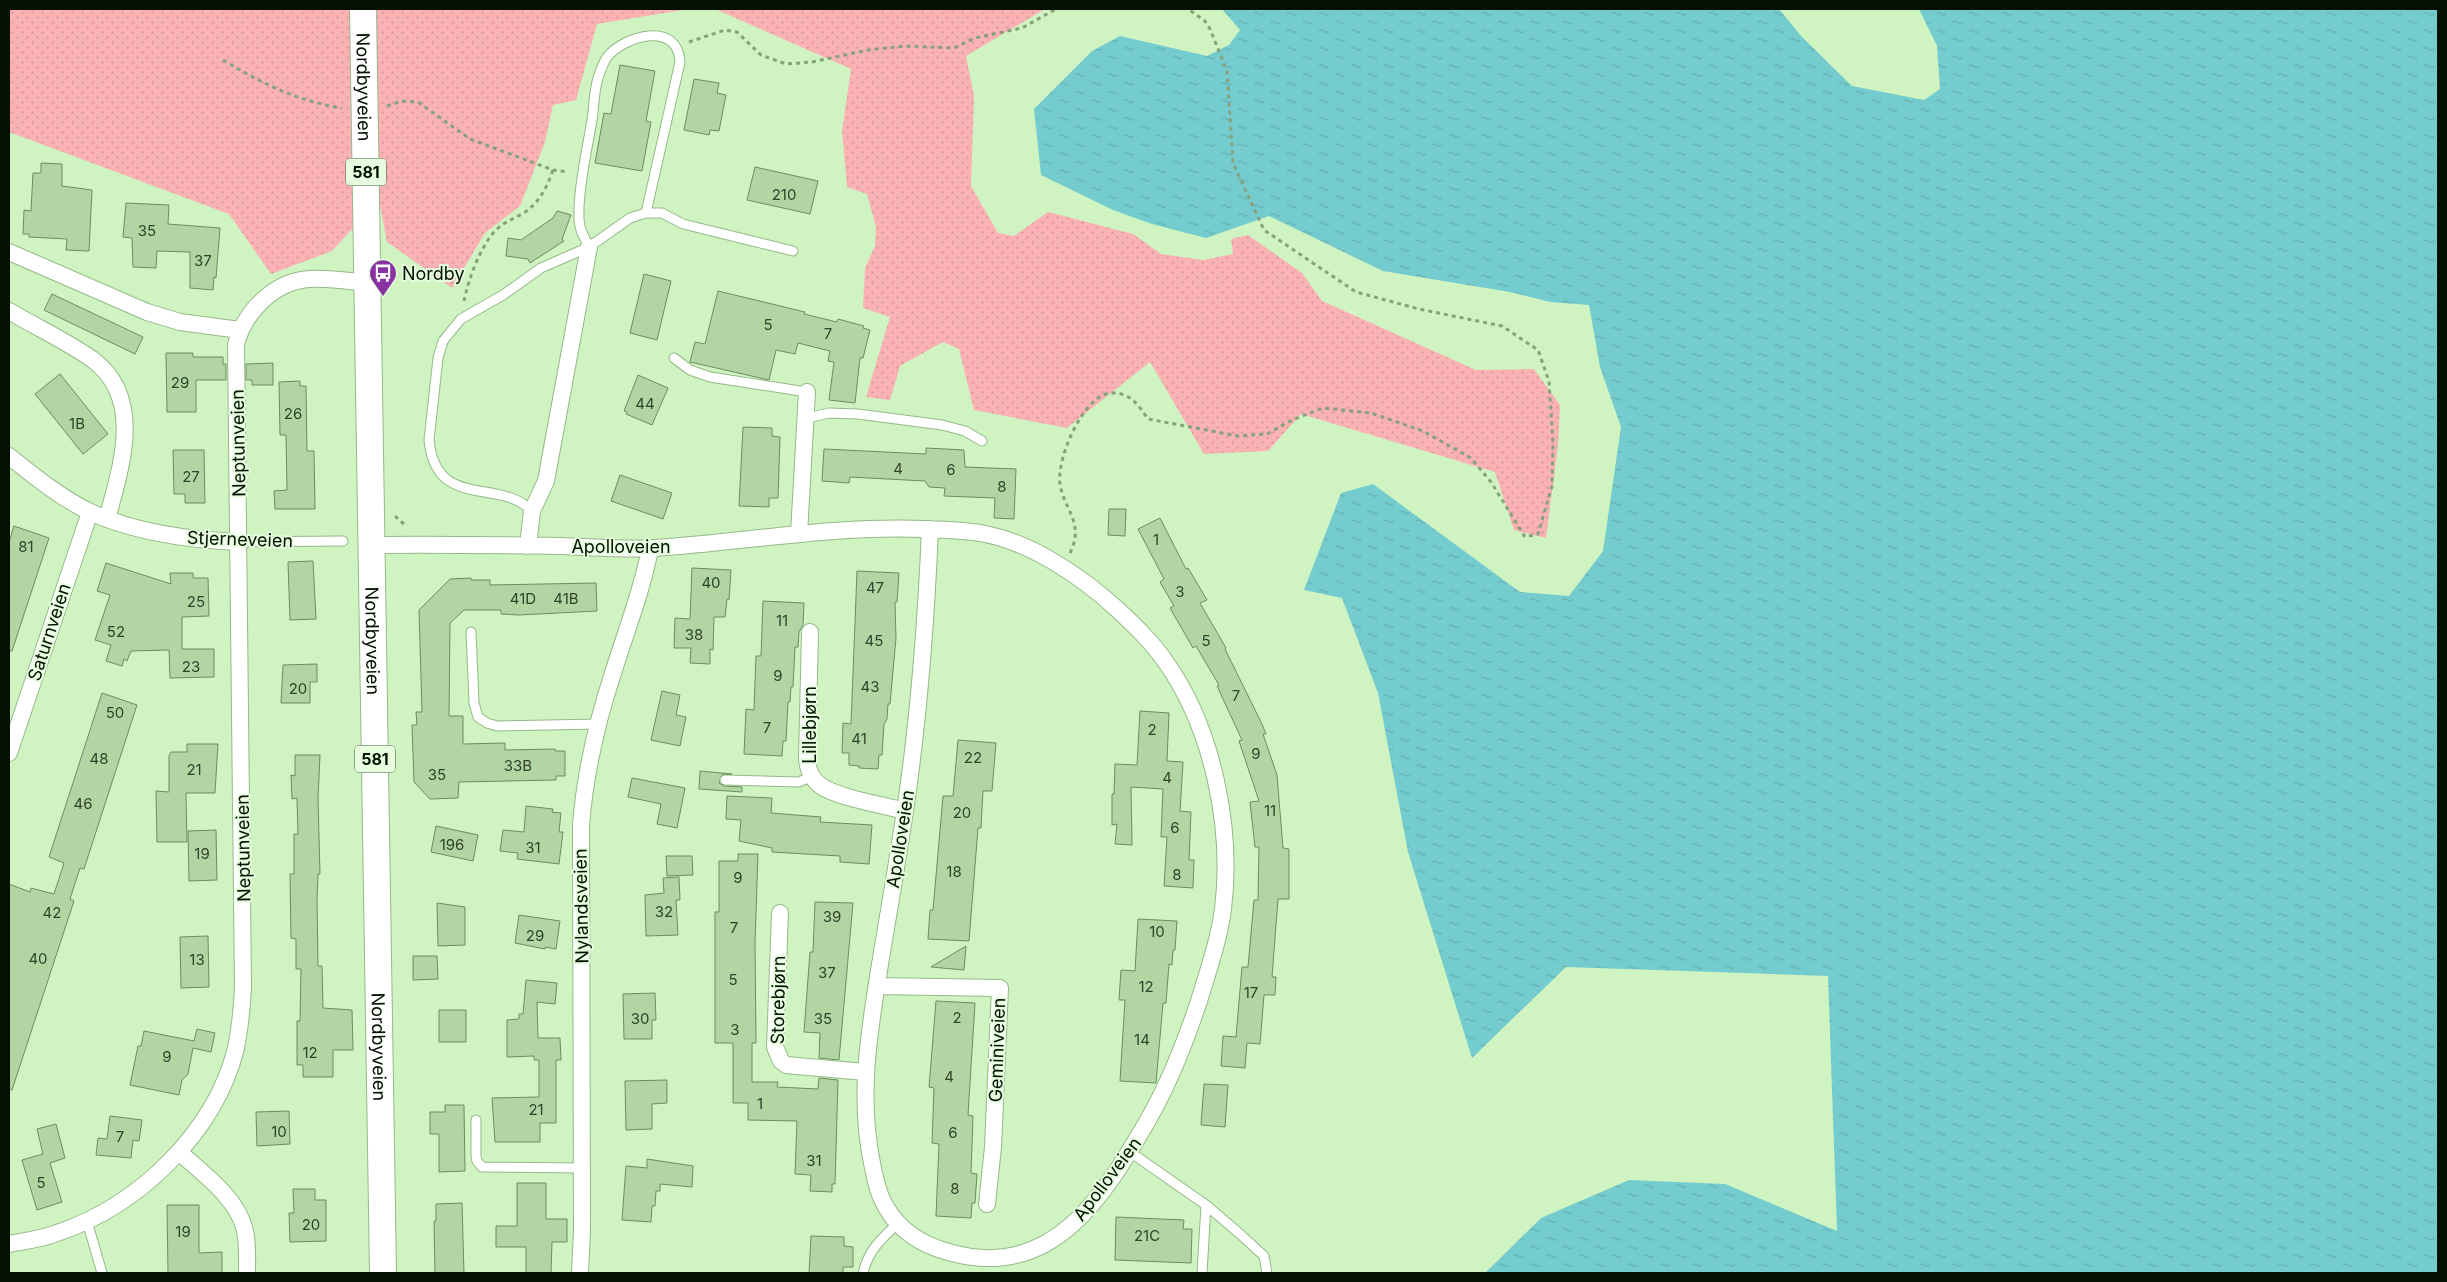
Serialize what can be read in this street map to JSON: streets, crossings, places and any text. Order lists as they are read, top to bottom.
{
  "streets": {
    "main road": ["Nordbyveien", "581"],
    "street": [
      "Neptunveien",
      "Stjerneveien",
      "Apolloveien",
      "Saturnveien",
      "Lillebjørn",
      "Nylandsveien",
      "Storebjørn",
      "Geminiveien"
    ]
  },
  "crossings": [
    ["Nordbyveien", "Neptunveien"],
    ["Nordbyveien", "Apolloveien"],
    ["Neptunveien", "Stjerneveien"],
    ["Stjerneveien", "Saturnveien"],
    ["Apolloveien", "Lillebjørn"],
    ["Apolloveien", "Nylandsveien"],
    ["Apolloveien", "Storebjørn"],
    ["Apolloveien", "Geminiveien"]
  ],
  "places": {
    "bus stop": ["Nordby"]
  },
  "house_numbers": [
    "210",
    "35",
    "37",
    "5",
    "7",
    "29",
    "44",
    "26",
    "1B",
    "4",
    "6",
    "27",
    "8",
    "1",
    "81",
    "40",
    "47",
    "3",
    "41D",
    "41B",
    "25",
    "11",
    "52",
    "38",
    "45",
    "5",
    "23",
    "9",
    "43",
    "20",
    "7",
    "50",
    "7",
    "2",
    "41",
    "9",
    "22",
    "48",
    "33B",
    "21",
    "35",
    "4",
    "46",
    "11",
    "20",
    "6",
    "196",
    "31",
    "19",
    "18",
    "8",
    "9",
    "32",
    "42",
    "39",
    "7",
    "10",
    "29",
    "40",
    "13",
    "37",
    "5",
    "12",
    "17",
    "2",
    "30",
    "35",
    "3",
    "14",
    "12",
    "9",
    "4",
    "1",
    "21",
    "10",
    "6",
    "7",
    "31",
    "5",
    "8",
    "20",
    "19",
    "21C"
  ]
}
